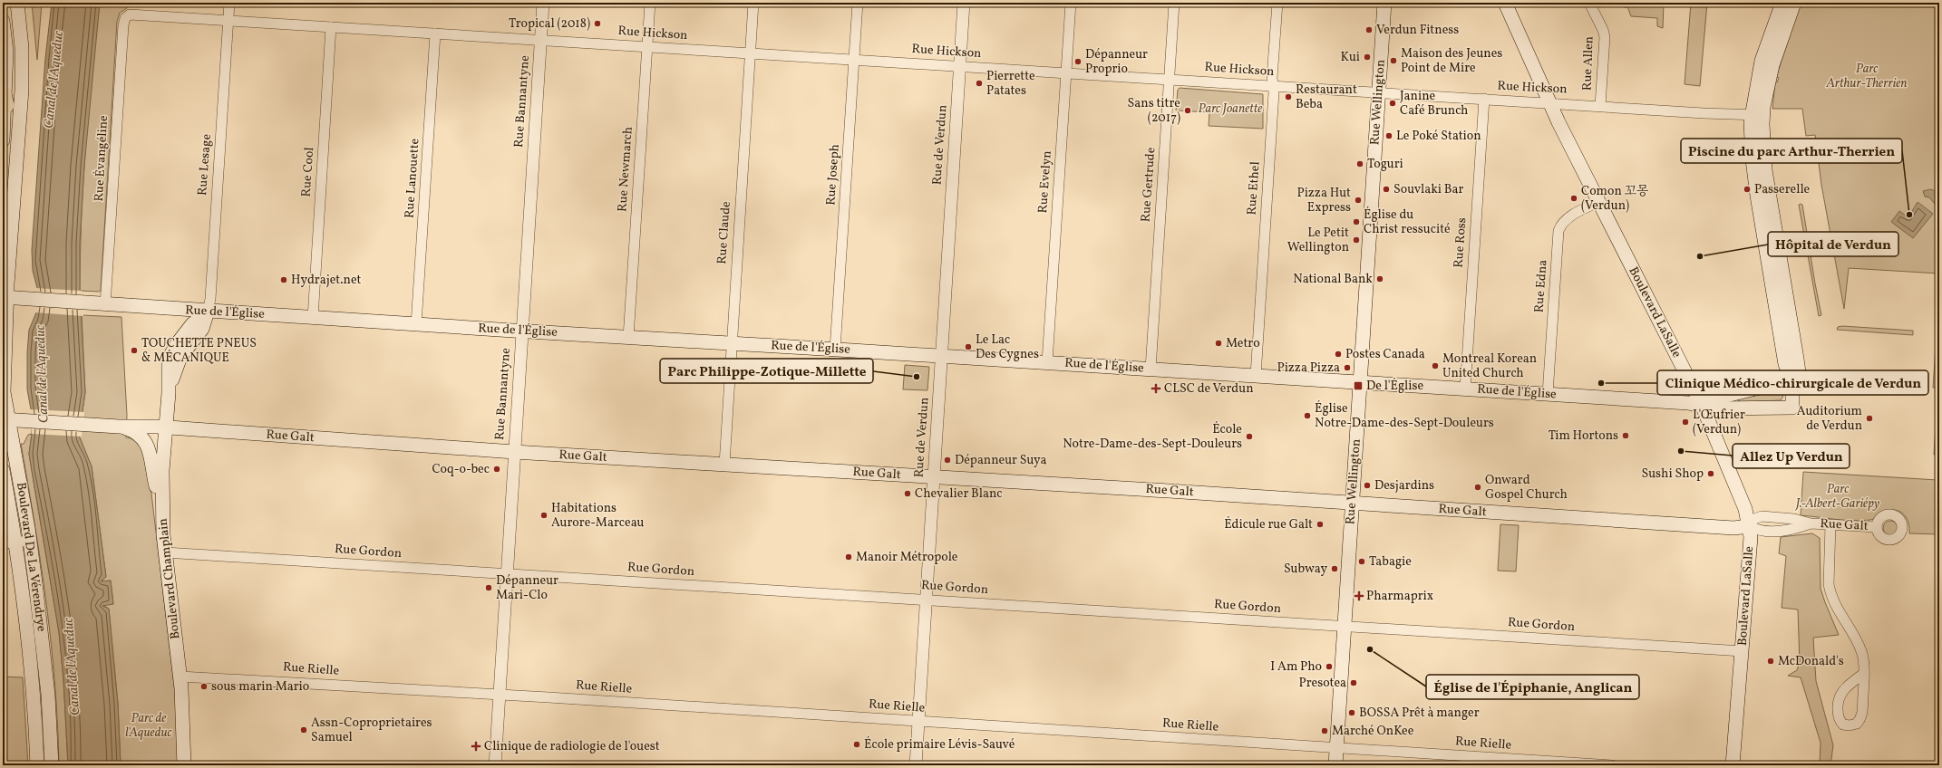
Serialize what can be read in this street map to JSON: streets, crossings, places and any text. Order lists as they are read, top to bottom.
{
  "streets": {
    "main road": [
      "Rue Wellington",
      "Rue de l'Église",
      "Boulevard LaSalle",
      "Rue Galt",
      "Boulevard De La Vérendrye",
      "Boulevard Champlain"
    ],
    "street": [
      "Rue Hickson",
      "Rue Allen",
      "Rue Bannantyne",
      "Rue de Verdun",
      "Rue Évangéline",
      "Rue Lesage",
      "Rue Newmarch",
      "Rue Cool",
      "Rue Joseph",
      "Rue Lanouette",
      "Rue Evelyn",
      "Rue Gertrude",
      "Rue Ethel",
      "Rue Claude",
      "Rue Ross",
      "Rue Edna",
      "Rue Gordon",
      "Rue Rielle"
    ]
  },
  "crossings": [
    ["Rue Hickson", "Rue Allen"],
    ["Rue Hickson", "Rue Bannantyne"],
    ["Rue Hickson", "Rue Wellington"],
    ["Rue Hickson", "Rue de Verdun"],
    ["Rue Hickson", "Rue Évangéline"],
    ["Rue Hickson", "Rue Lesage"],
    ["Rue Hickson", "Rue Newmarch"],
    ["Rue Hickson", "Rue Cool"],
    ["Rue Hickson", "Rue Joseph"],
    ["Rue Hickson", "Rue Lanouette"],
    ["Rue Hickson", "Rue Evelyn"],
    ["Rue Hickson", "Rue Gertrude"],
    ["Rue Hickson", "Rue Ethel"],
    ["Rue Hickson", "Rue Claude"],
    ["Rue Hickson", "Rue Ross"],
    ["Rue Hickson", "Boulevard LaSalle"],
    ["Rue Bannantyne", "Rue de l'Église"],
    ["Rue Bannantyne", "Rue Galt"],
    ["Rue Bannantyne", "Rue Gordon"],
    ["Rue Bannantyne", "Rue Rielle"],
    ["Rue Wellington", "Rue de l'Église"],
    ["Rue Wellington", "Rue Galt"],
    ["Rue Wellington", "Rue Gordon"],
    ["Rue Wellington", "Rue Rielle"],
    ["Rue de Verdun", "Rue de l'Église"],
    ["Rue de Verdun", "Rue Galt"],
    ["Rue de Verdun", "Rue Gordon"],
    ["Rue de Verdun", "Rue Rielle"],
    ["Rue Évangéline", "Rue de l'Église"],
    ["Rue Lesage", "Rue de l'Église"],
    ["Rue Lesage", "Boulevard Champlain"],
    ["Rue Newmarch", "Rue de l'Église"],
    ["Rue Cool", "Rue de l'Église"],
    ["Rue Joseph", "Rue de l'Église"],
    ["Rue Lanouette", "Rue de l'Église"],
    ["Rue Evelyn", "Rue de l'Église"],
    ["Rue Gertrude", "Rue de l'Église"],
    ["Rue Ethel", "Rue de l'Église"],
    ["Rue Claude", "Rue de l'Église"],
    ["Rue Claude", "Rue Galt"],
    ["Rue Ross", "Rue de l'Église"],
    ["Rue Edna", "Rue de l'Église"],
    ["Rue Edna", "Boulevard LaSalle"],
    ["Rue de l'Église", "Boulevard LaSalle"],
    ["Rue de l'Église", "Boulevard De La Vérendrye"],
    ["Rue de l'Église", "Boulevard Champlain"],
    ["Boulevard LaSalle", "Rue Galt"],
    ["Boulevard LaSalle", "Rue Gordon"],
    ["Rue Galt", "Boulevard De La Vérendrye"],
    ["Rue Galt", "Boulevard Champlain"],
    ["Rue Gordon", "Boulevard Champlain"],
    ["Boulevard Champlain", "Rue Rielle"]
  ],
  "water": ["Canal de l'Aqueduc"],
  "parks": [
    "Parc Arthur-Therrien",
    "Parc Joanette",
    "Parc J.-Albert-Gariépy",
    "Parc de l'Aqueduc"
  ],
  "places": {
    "other": [
      "Tropical (2018)",
      "Verdun Fitness",
      "Kui",
      "Maison des Jeunes Point de Mire",
      "Dépanneur Proprio",
      "Pierrette Patates",
      "Restaurant Beba",
      "Janine Café Brunch",
      "Sans titre (2017)",
      "Le Poké Station",
      "Toguri",
      "Souvlaki Bar",
      "Passerelle",
      "Comon 꼬몽 (Verdun)",
      "Pizza Hut Express",
      "Piscine du parc Arthur-Therrien",
      "Église du Christ ressucité",
      "Le Petit Wellington",
      "Hôpital de Verdun",
      "National Bank",
      "Hydrajet.net",
      "Metro",
      "Le Lac Des Cygnes",
      "TOUCHETTE PNEUS & MÉCANIQUE",
      "Postes Canada",
      "Montreal Korean United Church",
      "Pizza Pizza",
      "Parc Philippe-Zotique-Millette",
      "Clinique Médico-chirurgicale de Verdun",
      "Église Notre-Dame-des-Sept-Douleurs",
      "Auditorium de Verdun",
      "L'Œufrier (Verdun)",
      "Tim Hortons",
      "École Notre-Dame-des-Sept-Douleurs",
      "Allez Up Verdun",
      "Dépanneur Suya",
      "Coq-o-bec",
      "Sushi Shop",
      "Desjardins",
      "Onward Gospel Church",
      "Chevalier Blanc",
      "Habitations Aurore-Marceau",
      "Édicule rue Galt",
      "Manoir Métropole",
      "Tabagie",
      "Subway",
      "Dépanneur Mari-Clo",
      "Église de l'Épiphanie, Anglican",
      "McDonald's",
      "I Am Pho",
      "Presotea",
      "sous marin Mario",
      "BOSSA Prêt à manger",
      "Assn-Coproprietaires Samuel",
      "Marché OnKee",
      "École primaire Lévis-Sauvé"
    ],
    "transit": ["De l'Église"],
    "health": ["CLSC de Verdun", "Pharmaprix", "Clinique de radiologie de l'ouest"]
  }
}
